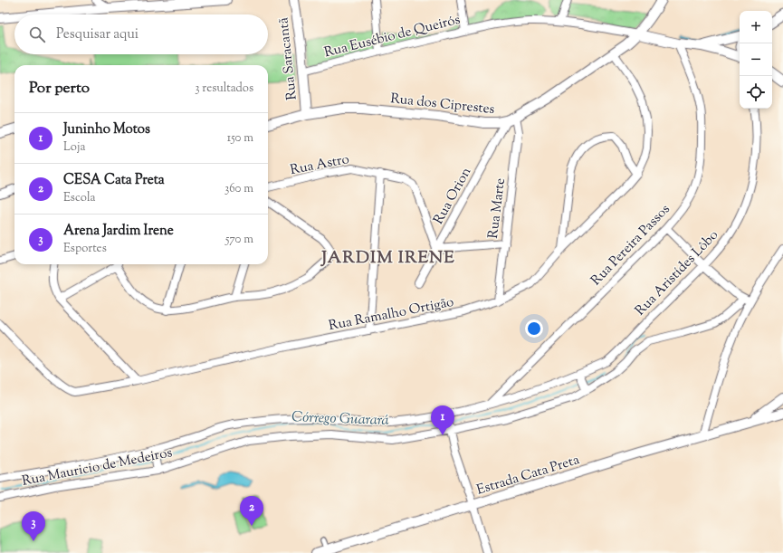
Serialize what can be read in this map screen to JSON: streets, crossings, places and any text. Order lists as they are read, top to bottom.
{
  "streets": {
    "street": [
      "Rua Eusébio de Queirós",
      "Rua Saracantã",
      "Rua dos Ciprestes",
      "Rua Astro",
      "Rua Orion",
      "Rua Marte",
      "Rua Pereira Passos",
      "Rua Aristídes Lôbo",
      "Rua Ramalho Ortigão",
      "Rua Mauricio de Medeiros",
      "Estrada Cata Preta"
    ]
  },
  "crossings": [
    ["Rua Eusébio de Queirós", "Rua Saracantã"],
    ["Rua Eusébio de Queirós", "Rua dos Ciprestes"],
    ["Rua Eusébio de Queirós", "Rua Pereira Passos"],
    ["Rua Saracantã", "Rua dos Ciprestes"],
    ["Rua dos Ciprestes", "Rua Orion"],
    ["Rua dos Ciprestes", "Rua Marte"],
    ["Rua dos Ciprestes", "Rua Ramalho Ortigão"],
    ["Rua Astro", "Rua Orion"],
    ["Rua Orion", "Rua Marte"],
    ["Rua Marte", "Rua Ramalho Ortigão"],
    ["Rua Pereira Passos", "Rua Aristídes Lôbo"]
  ],
  "districts": ["JARDIM IRENE"],
  "water": ["Córrego Guarará"],
  "page": {
    "map_buttons": ["+", "−"],
    "search": "Pesquisar aqui",
    "heading": ["Por perto", "3 resultados"],
    "list": [
      {
        "mark": "1",
        "name": "Juninho Motos",
        "note": "Loja",
        "value": "150 m"
      },
      {
        "mark": "2",
        "name": "CESA Cata Preta",
        "note": "Escola",
        "value": "360 m"
      },
      {
        "mark": "3",
        "name": "Arena Jardim Irene",
        "note": "Esportes",
        "value": "570 m"
      }
    ],
    "pins": ["1", "2", "3"]
  }
}
